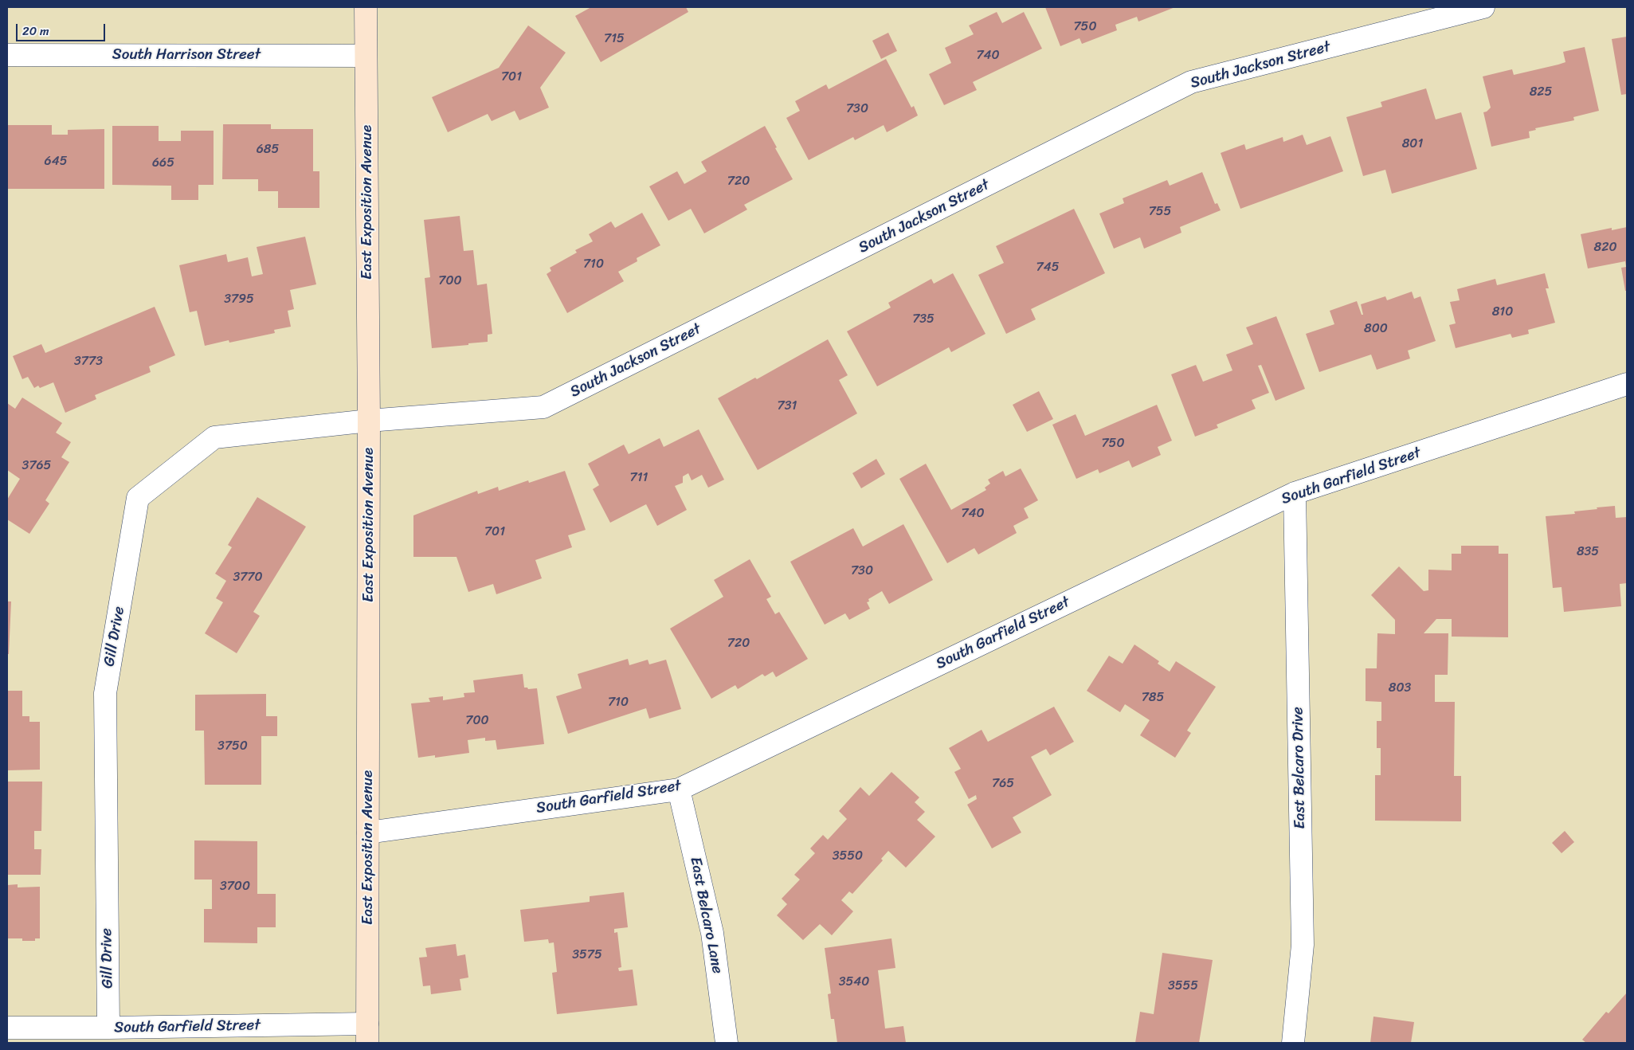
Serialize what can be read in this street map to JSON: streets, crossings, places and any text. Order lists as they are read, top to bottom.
{
  "streets": {
    "street": [
      "South Harrison Street",
      "South Jackson Street",
      "East Exposition Avenue",
      "South Garfield Street",
      "Gill Drive",
      "East Belcaro Drive",
      "East Belcaro Lane"
    ]
  },
  "crossings": [
    ["South Harrison Street", "East Exposition Avenue"],
    ["South Jackson Street", "East Exposition Avenue"],
    ["South Jackson Street", "Gill Drive"],
    ["East Exposition Avenue", "South Garfield Street"],
    ["East Exposition Avenue", "Gill Drive"],
    ["South Garfield Street", "Gill Drive"],
    ["South Garfield Street", "East Belcaro Drive"],
    ["South Garfield Street", "East Belcaro Lane"]
  ],
  "house_numbers": [
    "750",
    "715",
    "740",
    "701",
    "825",
    "730",
    "801",
    "685",
    "645",
    "665",
    "720",
    "755",
    "820",
    "710",
    "745",
    "700",
    "3795",
    "810",
    "735",
    "800",
    "3773",
    "731",
    "750",
    "3765",
    "711",
    "740",
    "701",
    "835",
    "730",
    "3770",
    "720",
    "803",
    "785",
    "710",
    "700",
    "3750",
    "765",
    "3550",
    "3700",
    "3575",
    "3540",
    "3555"
  ],
  "scale_bar": "20 m"
}
